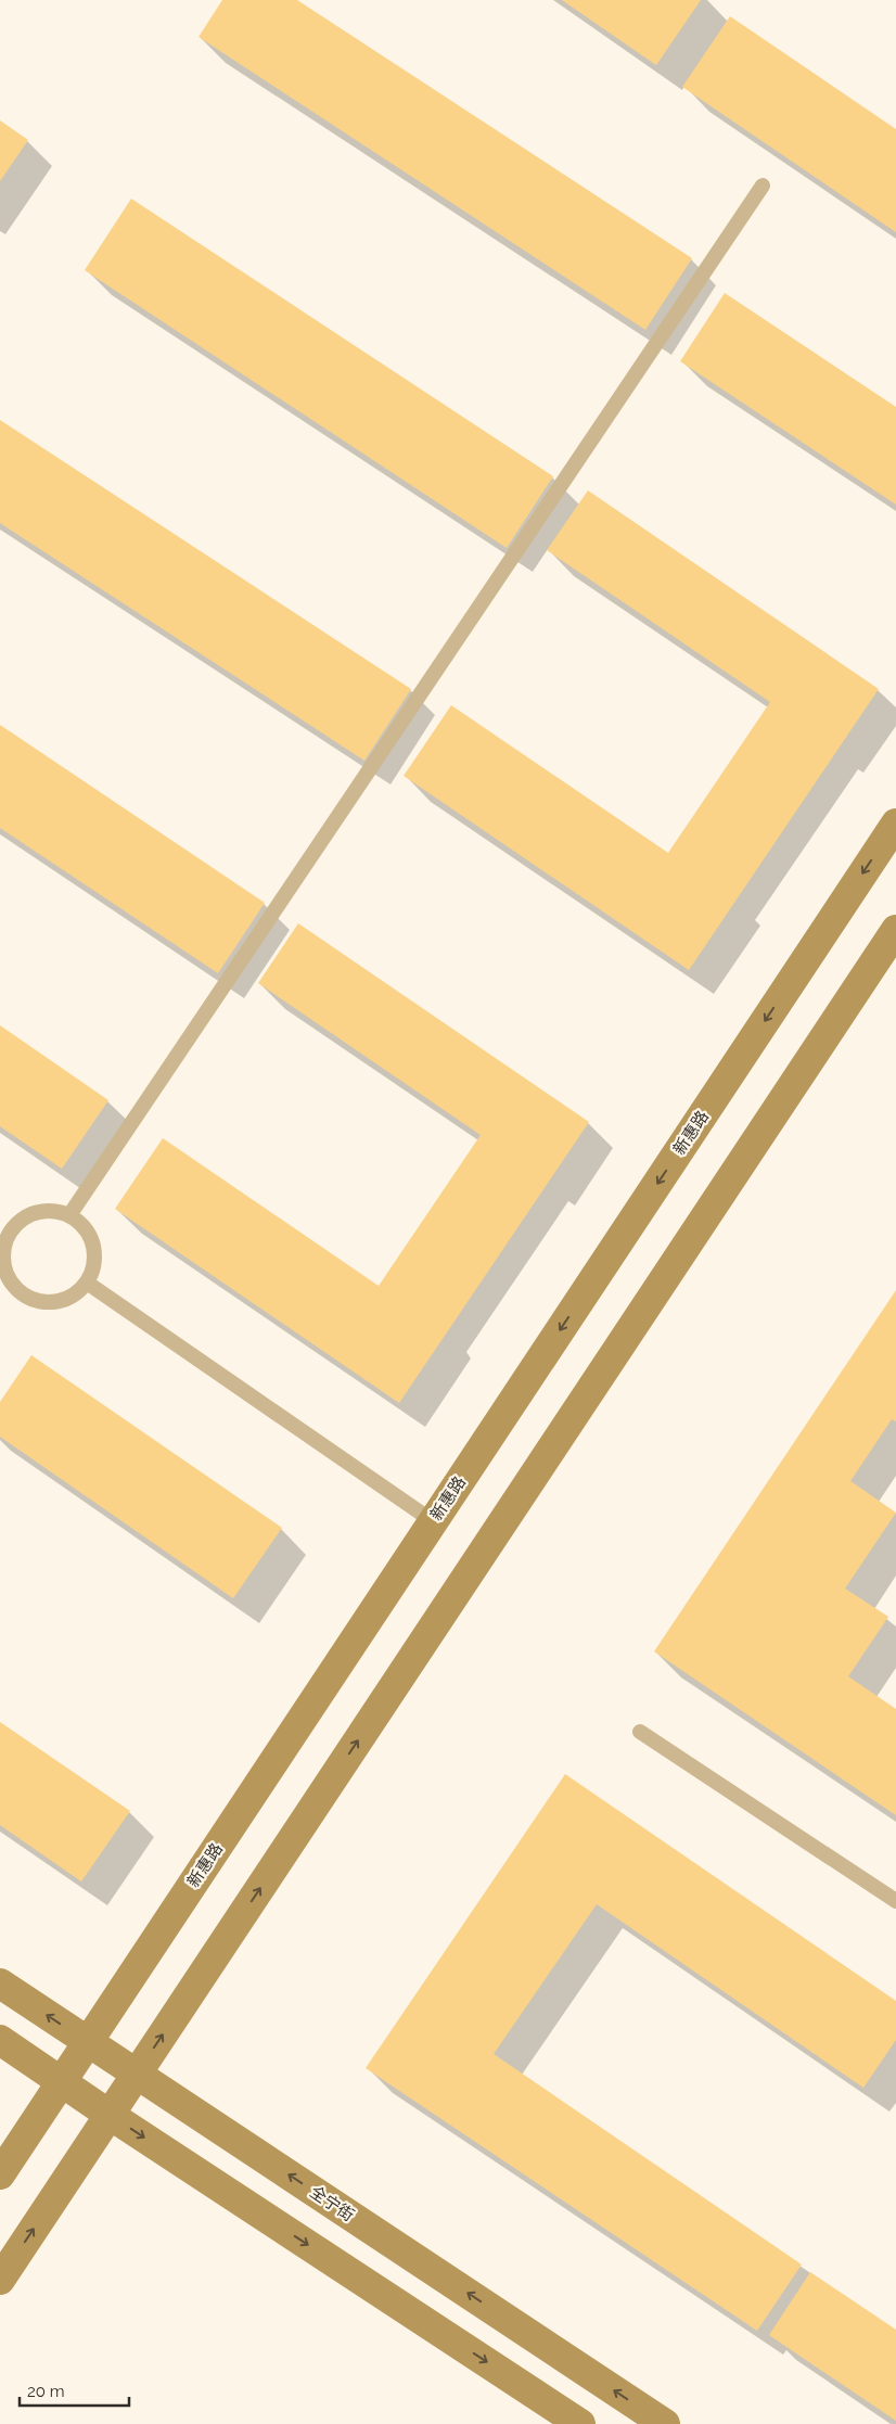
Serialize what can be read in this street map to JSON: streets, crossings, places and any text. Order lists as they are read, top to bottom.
{
  "streets": {
    "street": ["新惠路", "全宁街"]
  },
  "crossings": [
    ["新惠路", "全宁街"]
  ],
  "scale_bar": "20 m"
}
